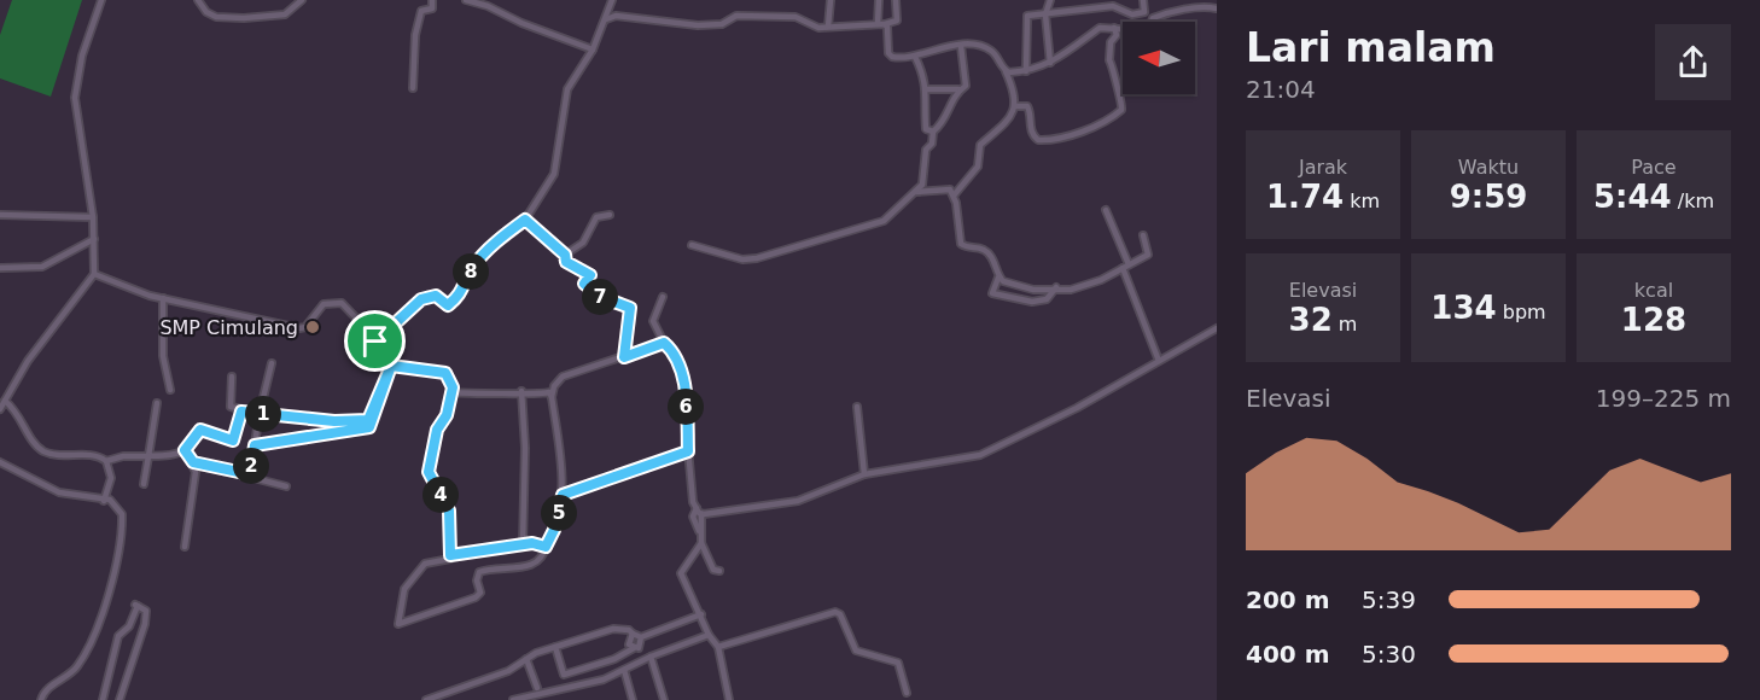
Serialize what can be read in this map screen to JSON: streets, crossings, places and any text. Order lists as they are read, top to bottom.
{
  "places": ["SMP Cimulang"],
  "north": "left",
  "page": {
    "heading": ["Lari malam", "21:04"],
    "stats": [
      ["Jarak", "1.74 km"],
      ["Waktu", "9:59"],
      ["Pace", "5:44 /km"],
      ["Elevasi", "32 m"],
      ["134 bpm"],
      ["kcal", "128"]
    ],
    "pins": [
      "8",
      "7",
      "6",
      "1",
      "2",
      "4",
      "5"
    ],
    "chart": ["Elevasi", "199–225 m"],
    "list": [
      {
        "name": "200 m",
        "note": "5:39"
      },
      {
        "name": "400 m",
        "note": "5:30"
      }
    ]
  }
}
